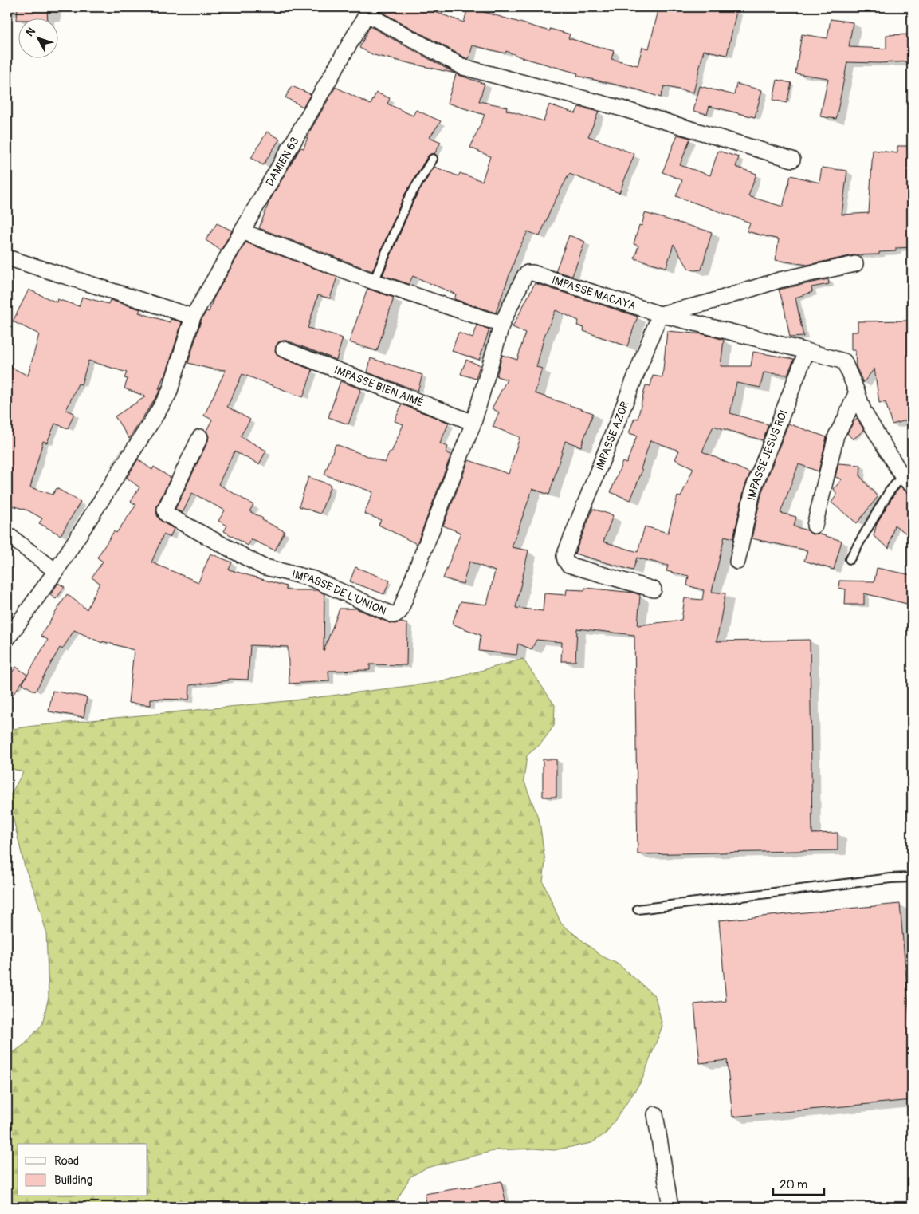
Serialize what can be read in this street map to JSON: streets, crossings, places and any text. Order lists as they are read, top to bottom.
{
  "streets": {
    "street": [
      "DAMIEN 63",
      "IMPASSE MACAYA",
      "IMPASSE BIEN AIMÉ",
      "IMPASSE AZOR",
      "IMPASSE JÉSUS ROI",
      "IMPASSE DE L'UNION"
    ]
  },
  "crossings": [
    ["IMPASSE MACAYA", "IMPASSE AZOR"],
    ["IMPASSE MACAYA", "IMPASSE JÉSUS ROI"],
    ["IMPASSE MACAYA", "IMPASSE DE L'UNION"],
    ["IMPASSE BIEN AIMÉ", "IMPASSE DE L'UNION"]
  ],
  "legend": ["Road", "Building"],
  "scale_bar": "20 m",
  "north": "top left"
}
